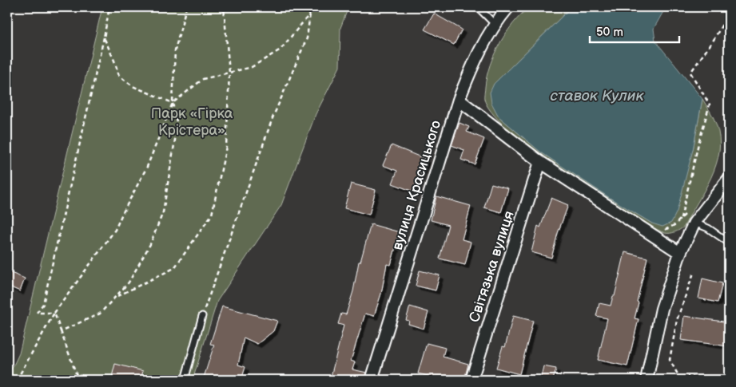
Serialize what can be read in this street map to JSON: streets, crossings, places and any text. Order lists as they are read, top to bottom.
{
  "streets": {
    "street": ["вулиця Красицького", "Світязька вулиця"]
  },
  "water": ["ставок Кулик"],
  "parks": ["Парк «Гірка Крістера»"],
  "scale_bar": "50 m"
}
